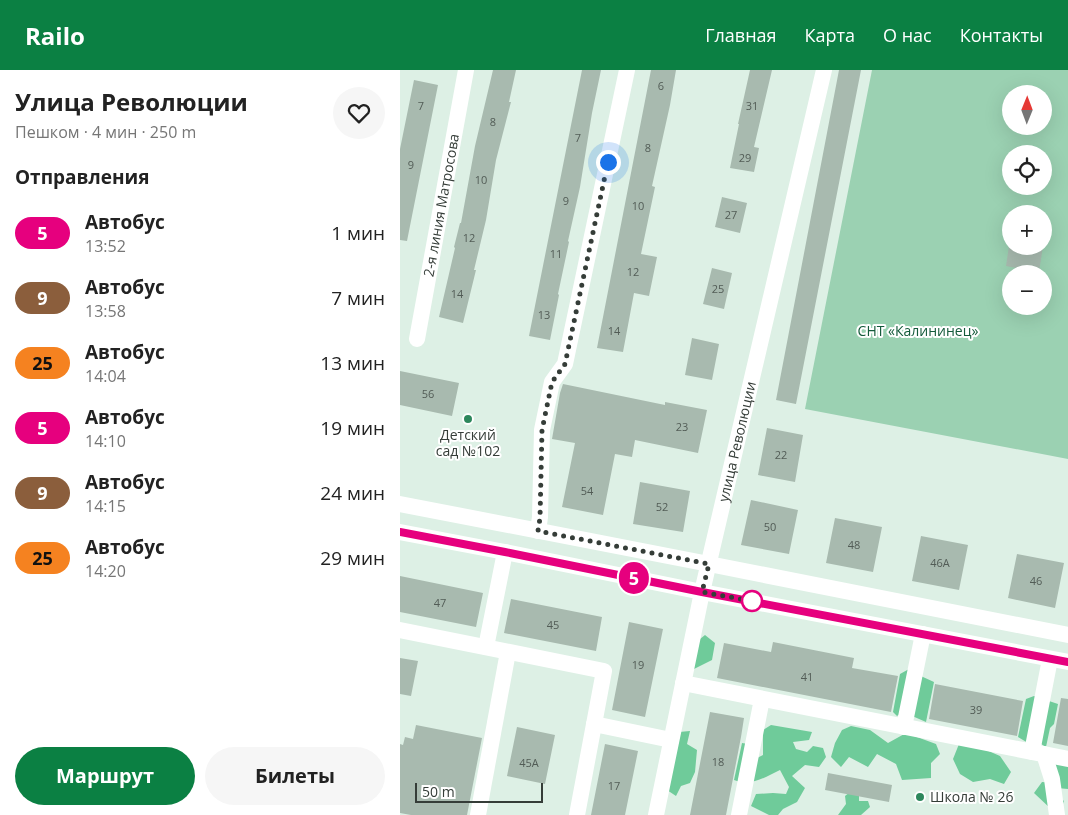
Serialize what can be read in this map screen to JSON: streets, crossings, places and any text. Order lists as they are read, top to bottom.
{
  "streets": {
    "street": ["2-я линия Матросова", "улица Революции"]
  },
  "parks": ["СНТ «Калининец»"],
  "places": ["Детский сад №102", "Школа № 26"],
  "lines": ["bus line 5"],
  "house_numbers": [
    "6",
    "7",
    "31",
    "8",
    "7",
    "8",
    "29",
    "9",
    "10",
    "9",
    "10",
    "27",
    "12",
    "11",
    "12",
    "25",
    "14",
    "13",
    "14",
    "56",
    "23",
    "22",
    "54",
    "52",
    "50",
    "48",
    "46А",
    "46",
    "47",
    "45",
    "19",
    "41",
    "39",
    "18",
    "45А",
    "17"
  ],
  "scale_bar": "50 m",
  "north": "top",
  "page": {
    "header": "Railo",
    "nav": [
      "Главная",
      "Карта",
      "О нас",
      "Контакты"
    ],
    "heading": [
      ["Улица Революции", "Пешком · 4 мин · 250 m"],
      "Отправления"
    ],
    "on_map": "5",
    "map_buttons": ["+", "−"],
    "list": [
      {
        "mark": "5",
        "name": "Автобус",
        "note": "13:52",
        "value": "1 мин"
      },
      {
        "mark": "9",
        "name": "Автобус",
        "note": "13:58",
        "value": "7 мин"
      },
      {
        "mark": "25",
        "name": "Автобус",
        "note": "14:04",
        "value": "13 мин"
      },
      {
        "mark": "5",
        "name": "Автобус",
        "note": "14:10",
        "value": "19 мин"
      },
      {
        "mark": "9",
        "name": "Автобус",
        "note": "14:15",
        "value": "24 мин"
      },
      {
        "mark": "25",
        "name": "Автобус",
        "note": "14:20",
        "value": "29 мин"
      }
    ],
    "buttons": ["Маршрут", "Билеты"],
    "scale": "50 m"
  }
}
